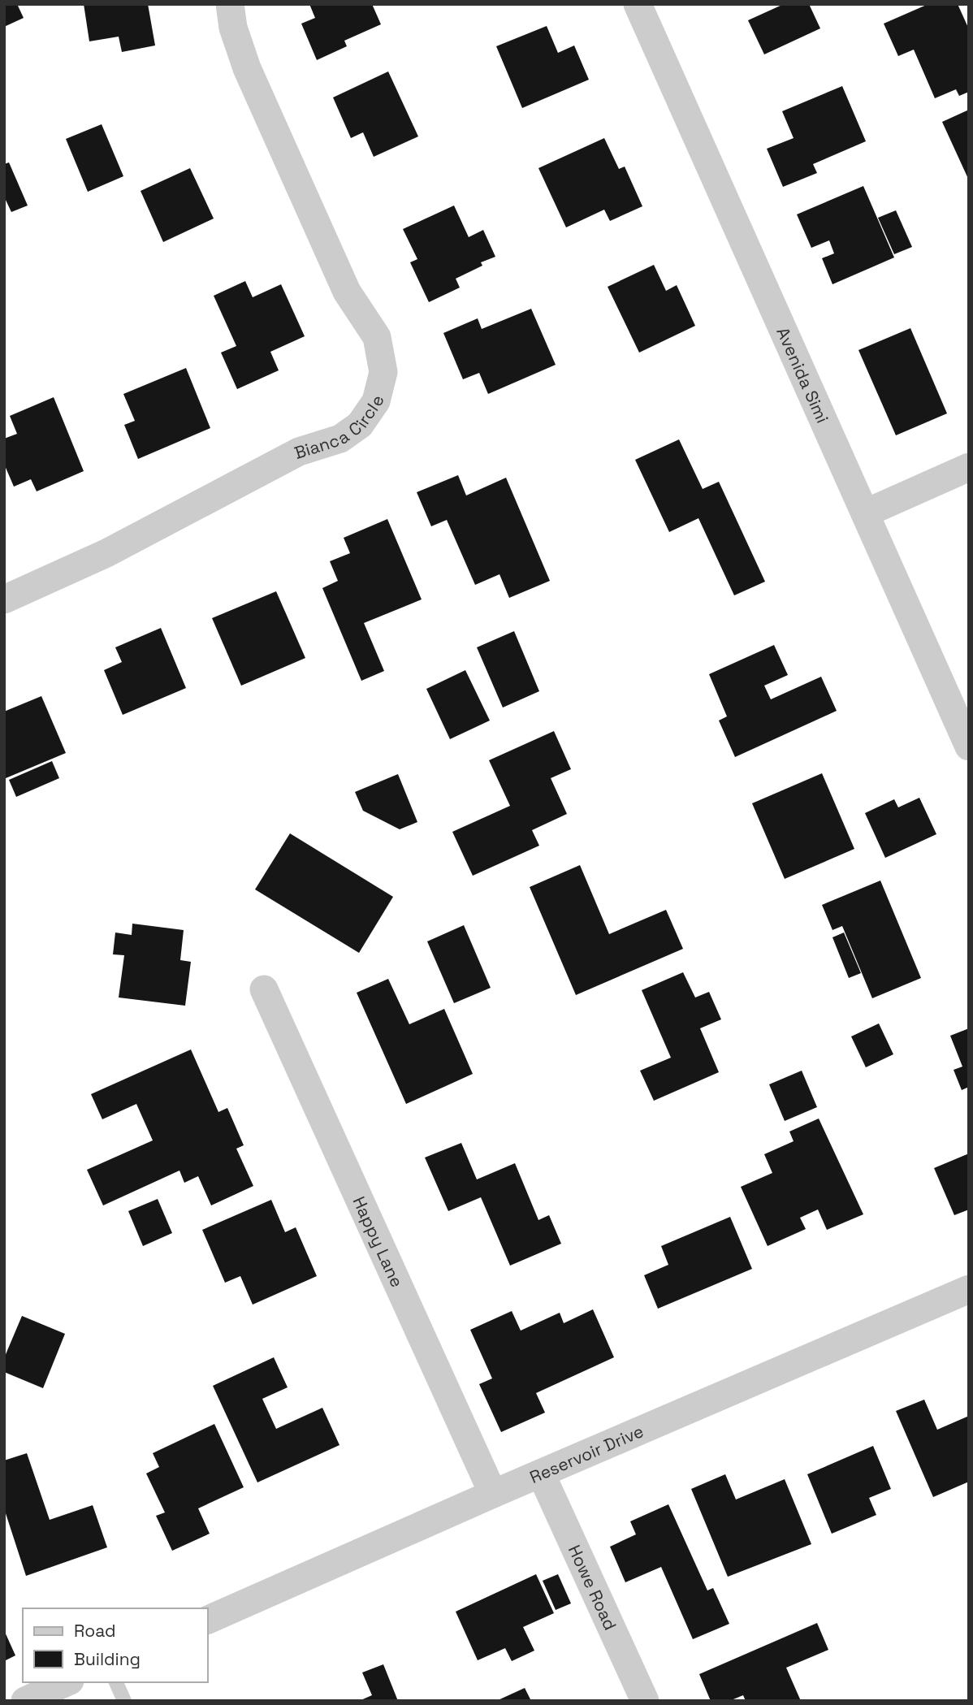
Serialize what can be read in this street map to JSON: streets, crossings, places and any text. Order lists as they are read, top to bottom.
{
  "streets": {
    "street": [
      "Avenida Simi",
      "Bianca Circle",
      "Happy Lane",
      "Reservoir Drive",
      "Howe Road"
    ]
  },
  "crossings": [
    ["Happy Lane", "Reservoir Drive"],
    ["Reservoir Drive", "Howe Road"]
  ],
  "legend": ["Road", "Building"]
}
